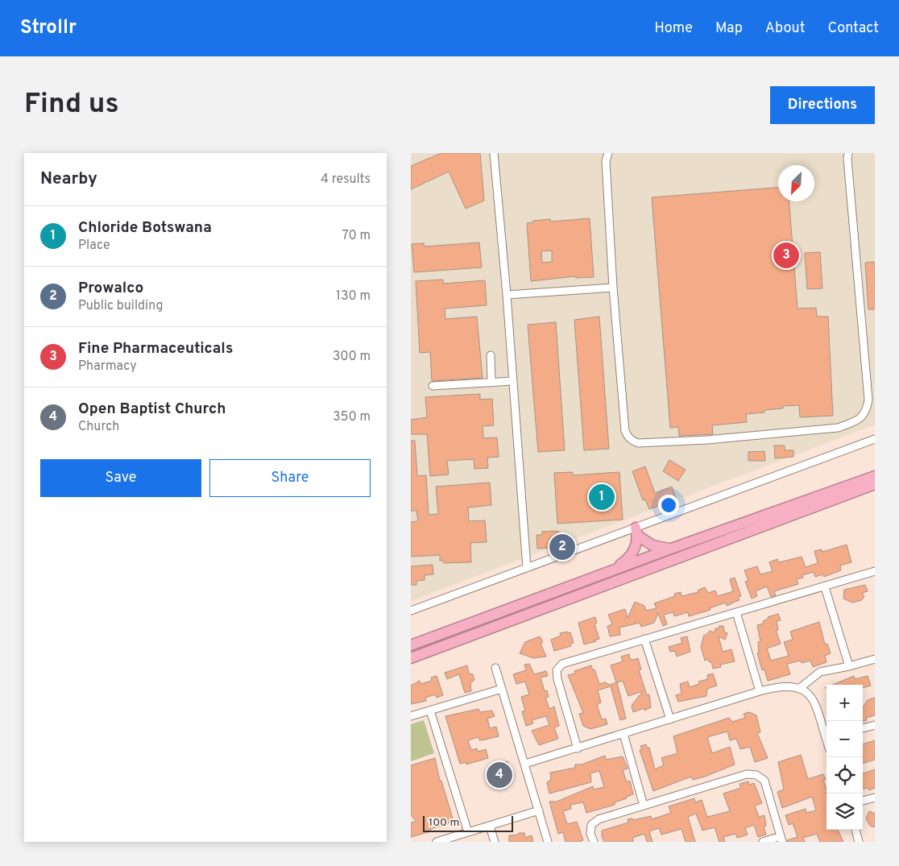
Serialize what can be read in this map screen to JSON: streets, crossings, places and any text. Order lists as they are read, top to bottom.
{
  "scale_bar": "100 m",
  "north": "bottom left",
  "page": {
    "header": "Strollr",
    "nav": [
      "Home",
      "Map",
      "About",
      "Contact"
    ],
    "buttons": [
      "Directions",
      ["Save", "Share"]
    ],
    "title": "Find us",
    "heading": ["Nearby", "4 results"],
    "list": [
      {
        "mark": "1",
        "name": "Chloride Botswana",
        "note": "Place",
        "value": "70 m"
      },
      {
        "mark": "2",
        "name": "Prowalco",
        "note": "Public building",
        "value": "130 m"
      },
      {
        "mark": "3",
        "name": "Fine Pharmaceuticals",
        "note": "Pharmacy",
        "value": "300 m"
      },
      {
        "mark": "4",
        "name": "Open Baptist Church",
        "note": "Church",
        "value": "350 m"
      }
    ],
    "pins": [
      "3",
      "1",
      "2",
      "4"
    ],
    "map_buttons": ["+", "−"],
    "scale": "100 m"
  }
}
